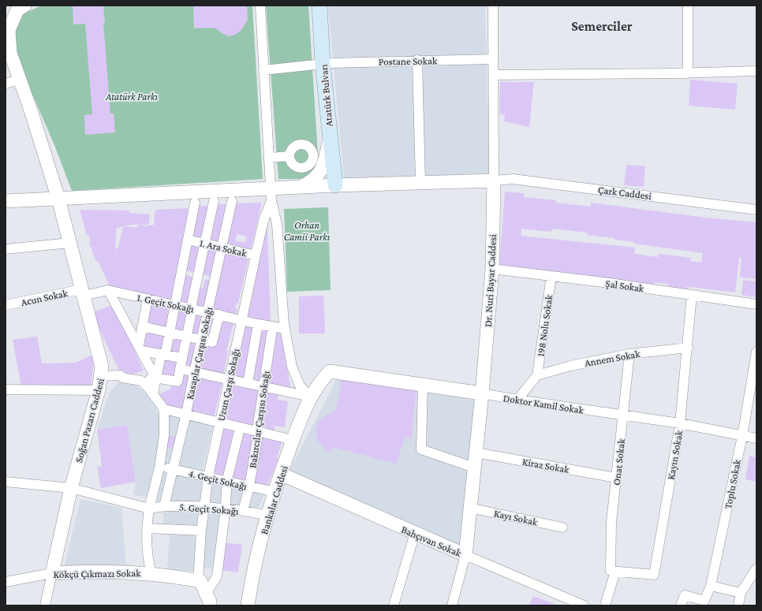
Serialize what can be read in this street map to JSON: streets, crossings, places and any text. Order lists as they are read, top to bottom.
{
  "streets": {
    "main road": [
      "Atatürk Bulvarı",
      "Dr. Nuri Bayar Caddesi",
      "Doktor Kamil Sokak",
      "Soğan Pazarı Caddesi",
      "Bankalar Caddesi",
      "Bahçıvan Sokak",
      "Kökçü Çıkmazı Sokak"
    ],
    "street": [
      "Postane Sokak",
      "Çark Caddesi",
      "1. Ara Sokak",
      "Şal Sokak",
      "Acun Sokak",
      "1. Geçit Sokağı",
      "198 Nolu Sokak",
      "Kasaplar Çarşısı Sokağı",
      "Annem Sokak",
      "Uzun Çarşı Sokağı",
      "Bakırcılar Çarşısı Sokağı",
      "Kayın Sokak",
      "Onat Sokak",
      "Kiraz Sokak",
      "4. Geçit Sokağı",
      "Toplu Sokak",
      "5. Geçit Sokağı",
      "Kayı Sokak"
    ]
  },
  "crossings": [
    ["Postane Sokak", "Atatürk Bulvarı"],
    ["Postane Sokak", "Dr. Nuri Bayar Caddesi"],
    ["Çark Caddesi", "Dr. Nuri Bayar Caddesi"],
    ["1. Ara Sokak", "Kasaplar Çarşısı Sokağı"],
    ["1. Ara Sokak", "Uzun Çarşı Sokağı"],
    ["Dr. Nuri Bayar Caddesi", "Şal Sokak"],
    ["Dr. Nuri Bayar Caddesi", "Doktor Kamil Sokak"],
    ["Dr. Nuri Bayar Caddesi", "Kiraz Sokak"],
    ["Dr. Nuri Bayar Caddesi", "Kayı Sokak"],
    ["Dr. Nuri Bayar Caddesi", "Bahçıvan Sokak"],
    ["Şal Sokak", "198 Nolu Sokak"],
    ["Şal Sokak", "Kayın Sokak"],
    ["Acun Sokak", "1. Geçit Sokağı"],
    ["Acun Sokak", "Soğan Pazarı Caddesi"],
    ["1. Geçit Sokağı", "Kasaplar Çarşısı Sokağı"],
    ["1. Geçit Sokağı", "Uzun Çarşı Sokağı"],
    ["1. Geçit Sokağı", "Bakırcılar Çarşısı Sokağı"],
    ["1. Geçit Sokağı", "Soğan Pazarı Caddesi"],
    ["198 Nolu Sokak", "Annem Sokak"],
    ["Kasaplar Çarşısı Sokağı", "4. Geçit Sokağı"],
    ["Kasaplar Çarşısı Sokağı", "5. Geçit Sokağı"],
    ["Annem Sokak", "Kayın Sokak"],
    ["Annem Sokak", "Onat Sokak"],
    ["Uzun Çarşı Sokağı", "4. Geçit Sokağı"],
    ["Uzun Çarşı Sokağı", "5. Geçit Sokağı"],
    ["Uzun Çarşı Sokağı", "Kökçü Çıkmazı Sokak"],
    ["Doktor Kamil Sokak", "Kayın Sokak"],
    ["Doktor Kamil Sokak", "Onat Sokak"],
    ["Doktor Kamil Sokak", "Toplu Sokak"],
    ["Doktor Kamil Sokak", "Bankalar Caddesi"],
    ["Bakırcılar Çarşısı Sokağı", "4. Geçit Sokağı"],
    ["Bakırcılar Çarşısı Sokağı", "5. Geçit Sokağı"],
    ["Soğan Pazarı Caddesi", "Kökçü Çıkmazı Sokak"],
    ["Kayın Sokak", "Onat Sokak"],
    ["Onat Sokak", "Kiraz Sokak"],
    ["4. Geçit Sokağı", "Bankalar Caddesi"],
    ["Bankalar Caddesi", "5. Geçit Sokağı"],
    ["Bankalar Caddesi", "Bahçıvan Sokak"]
  ],
  "districts": ["Semerciler"],
  "parks": ["Atatürk Parkı", "Orhan Camii Parkı"]
}
